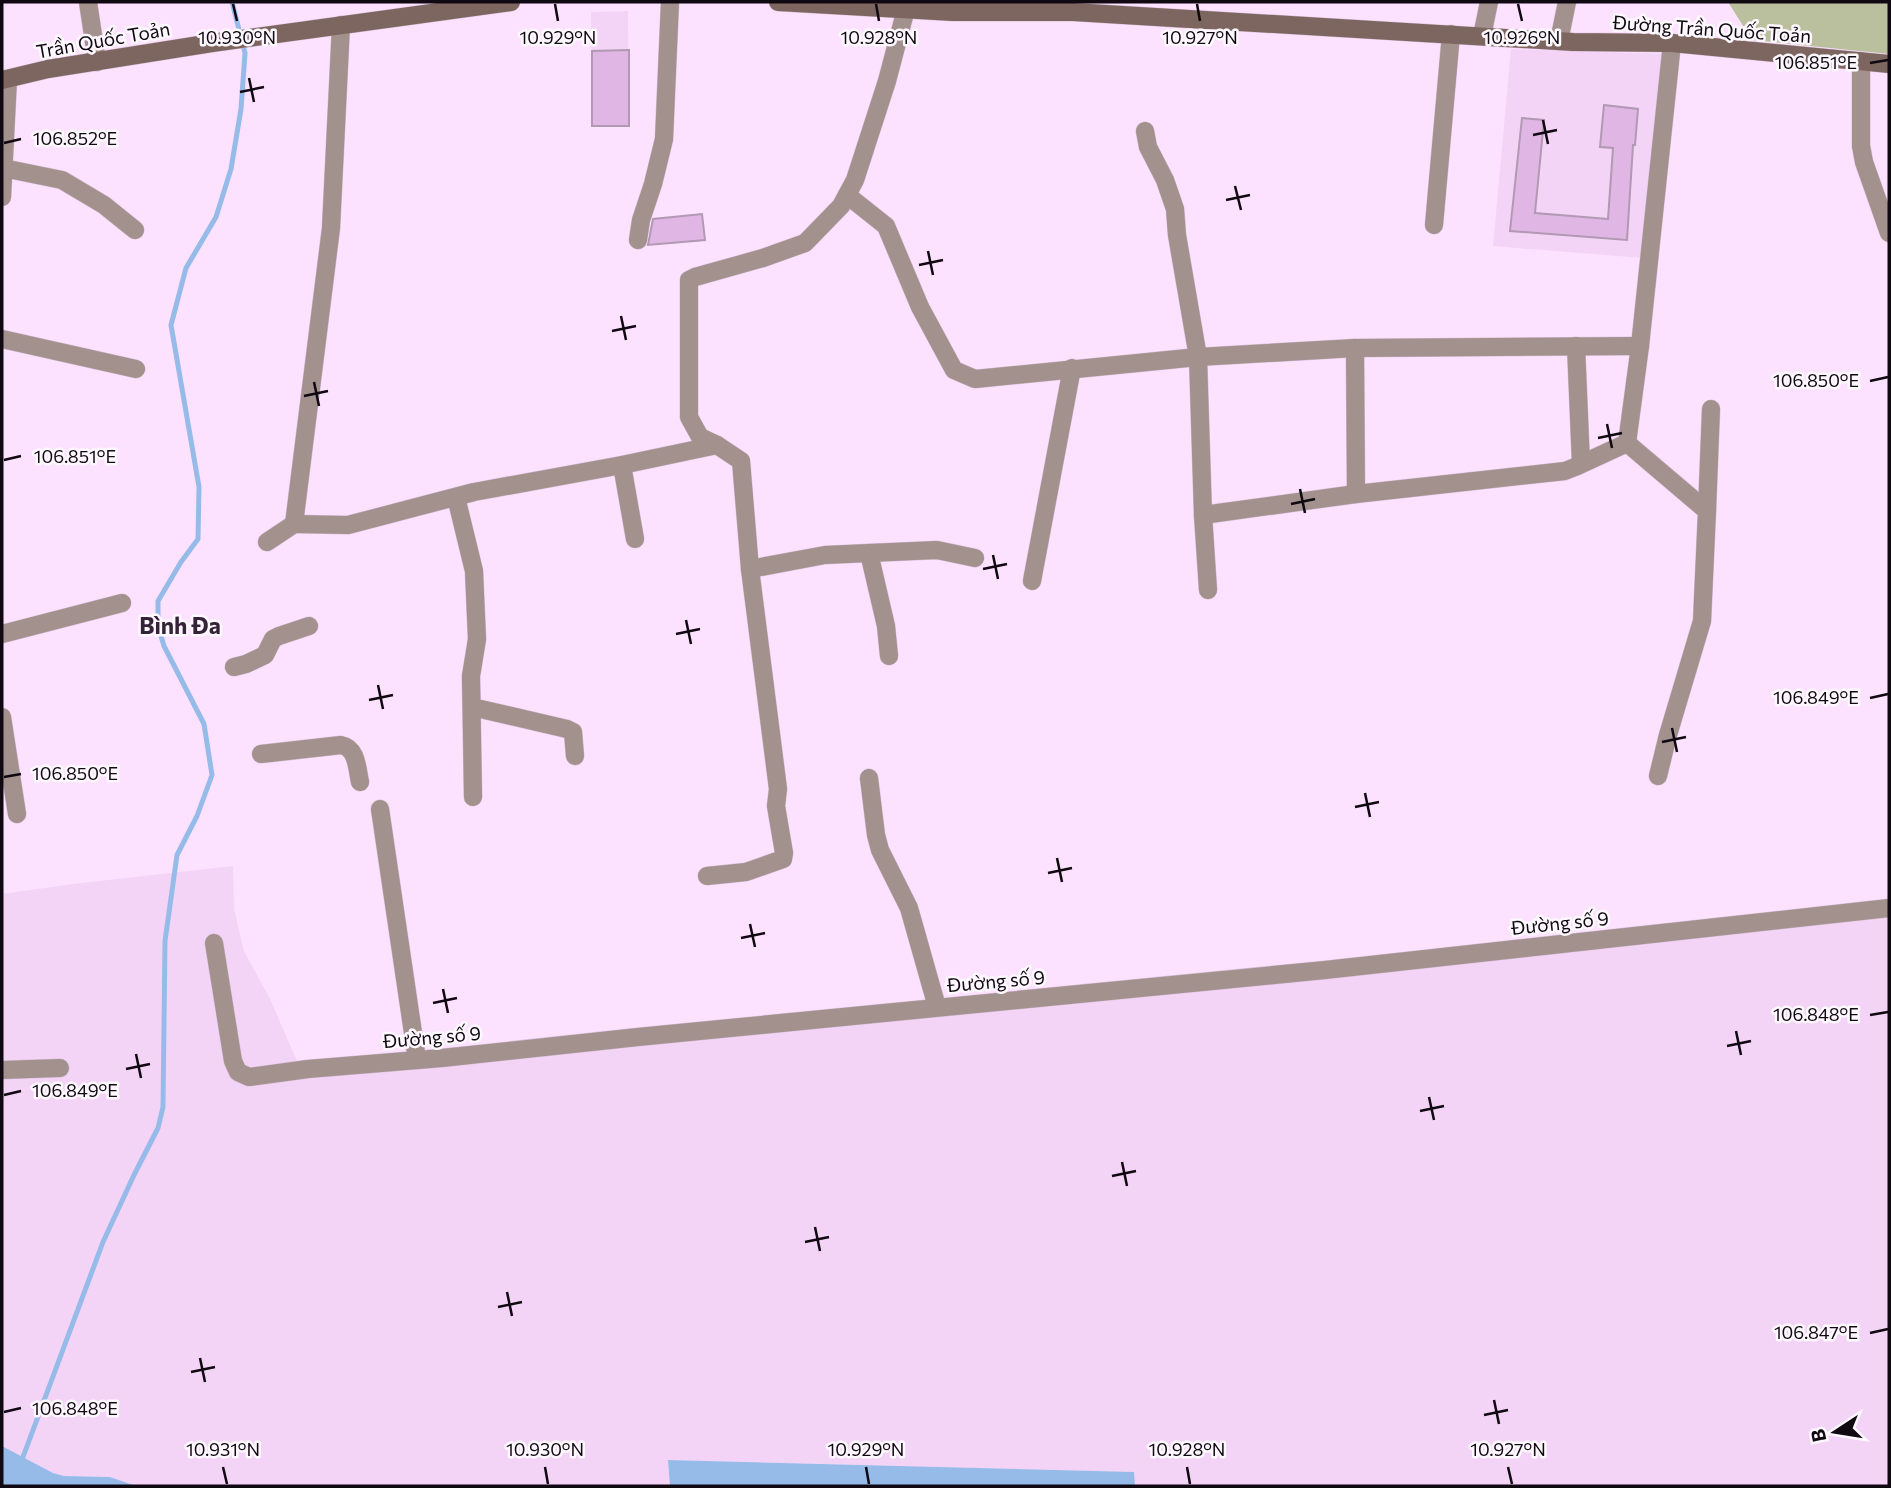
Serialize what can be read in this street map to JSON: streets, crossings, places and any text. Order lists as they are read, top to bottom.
{
  "streets": {
    "main road": ["Đường Trần Quốc Toản", "Trần Quốc Toản"],
    "street": ["Đường số 9"]
  },
  "districts": ["Bình Đa"],
  "north": "left",
  "coordinates": [
    "10.930°N",
    "10.929°N",
    "10.928°N",
    "10.927°N",
    "10.926°N",
    "106.851°E",
    "106.852°E",
    "106.850°E",
    "106.849°E",
    "106.848°E",
    "106.847°E",
    "10.931°N"
  ]
}
